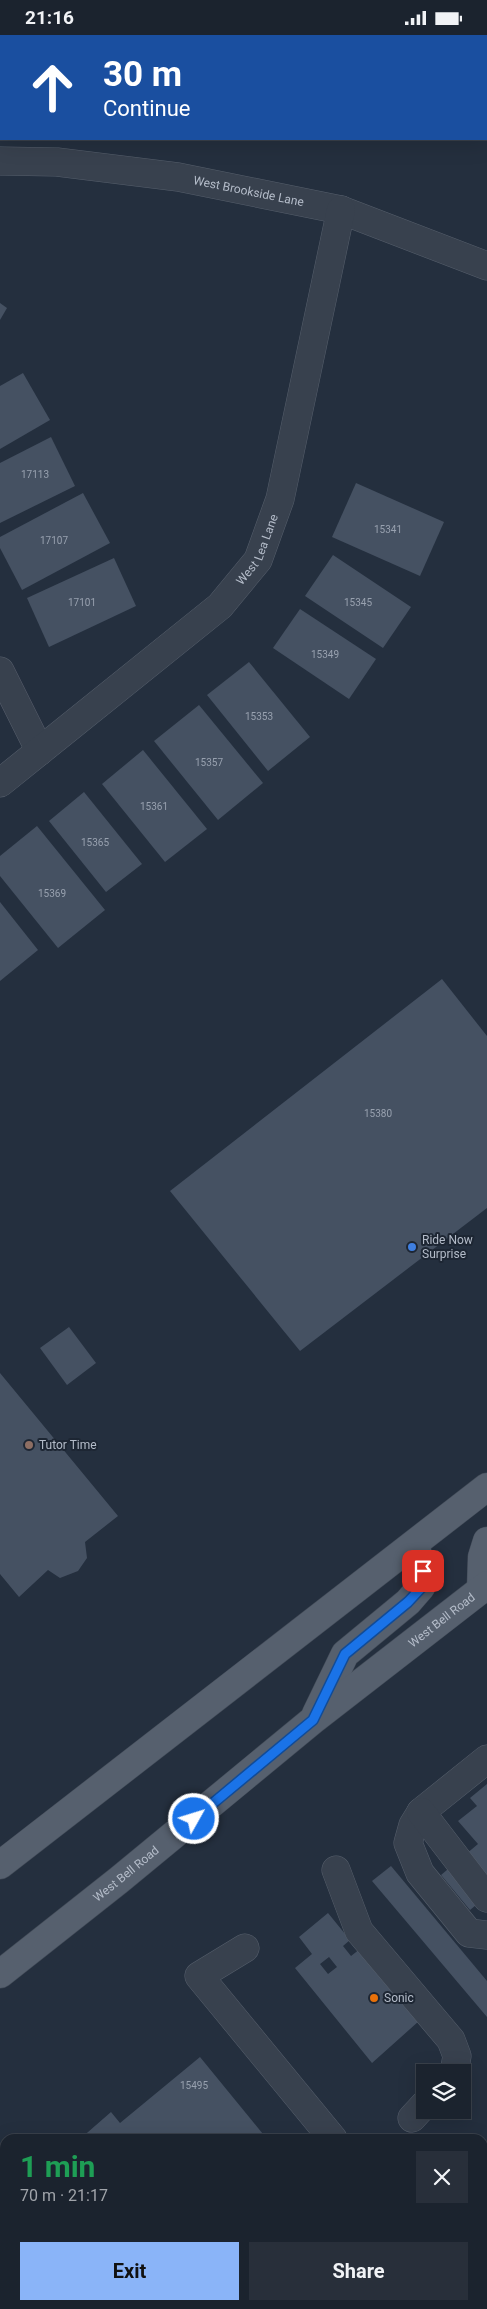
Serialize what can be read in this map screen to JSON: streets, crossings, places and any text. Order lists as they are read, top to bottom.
{
  "streets": {
    "main road": ["West Bell Road"],
    "street": ["West Brookside Lane", "West Lea Lane"]
  },
  "crossings": [
    ["West Brookside Lane", "West Lea Lane"]
  ],
  "places": ["Ride Now Surprise", "Tutor Time", "Sonic"],
  "house_numbers": [
    "17113",
    "15341",
    "17107",
    "17101",
    "15345",
    "15349",
    "15353",
    "15357",
    "15361",
    "15365",
    "15369",
    "15380",
    "15495"
  ],
  "page": {
    "status": "21:16",
    "turn": ["30 m", "Continue"],
    "heading": ["1 min", "70 m · 21:17"],
    "buttons": ["Exit", "Share"]
  }
}
